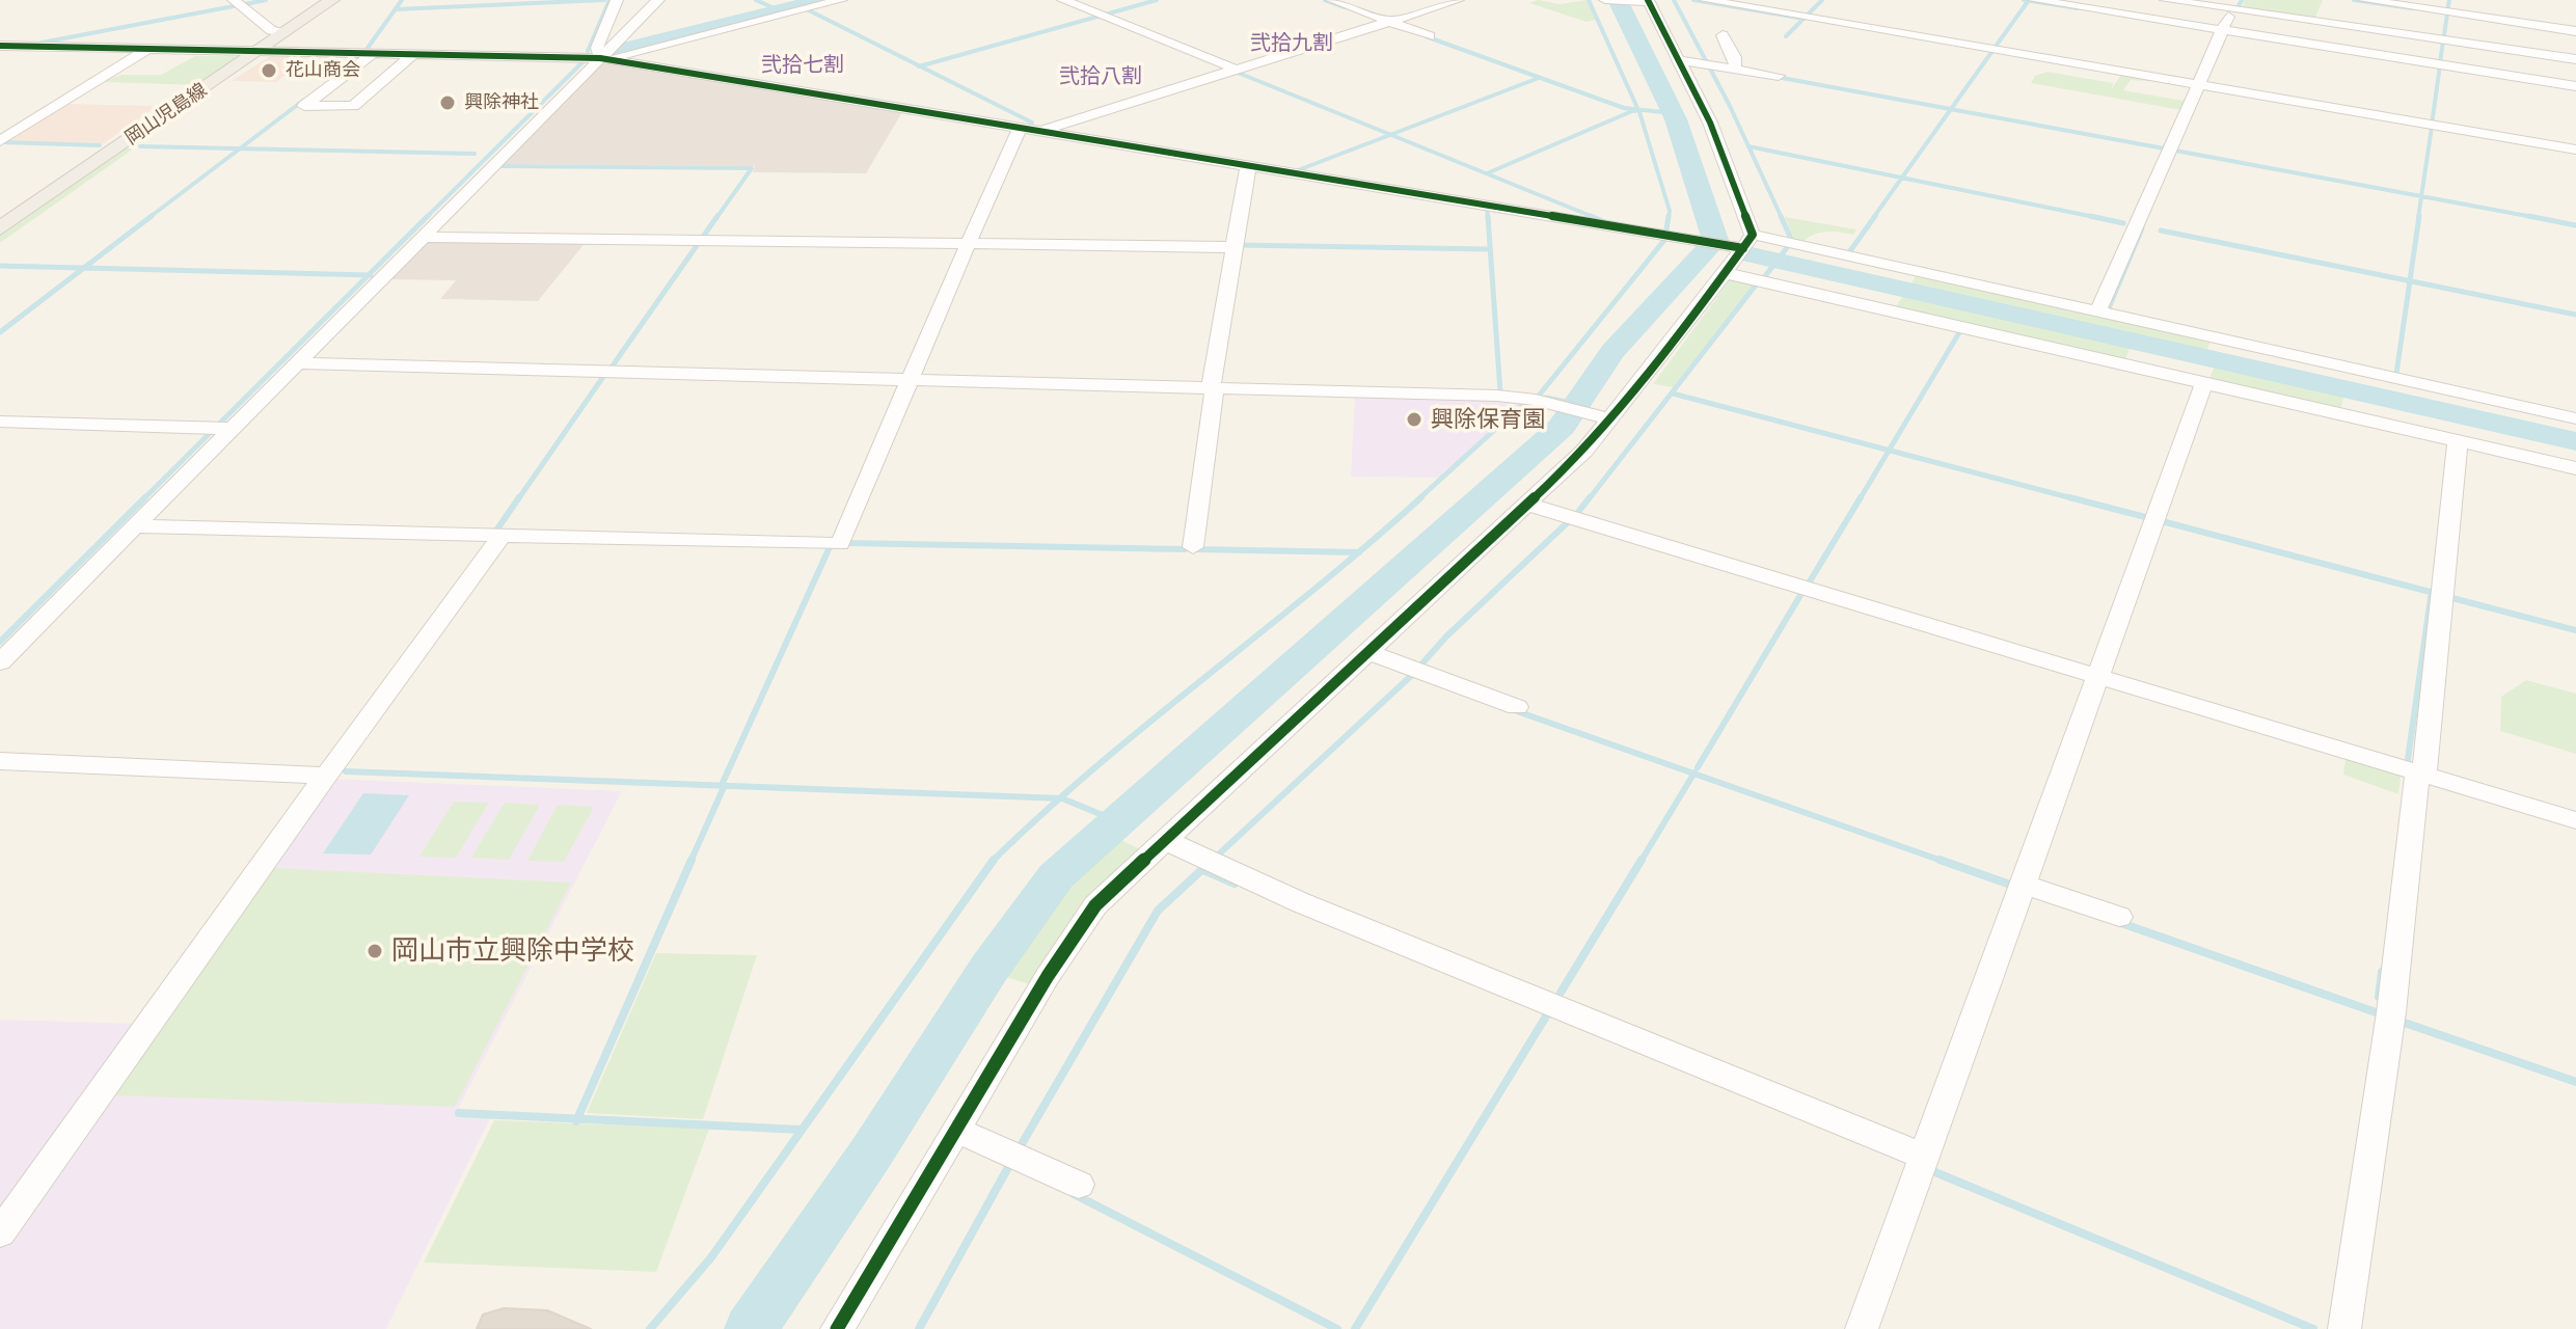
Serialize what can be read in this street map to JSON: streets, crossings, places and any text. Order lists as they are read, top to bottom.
{
  "streets": {
    "main road": ["岡山児島線"]
  },
  "districts": ["弐拾九割", "弐拾七割", "弐拾八割"],
  "places": [
    "花山商会",
    "興除神社",
    "興除保育園",
    "岡山市立興除中学校"
  ]
}
